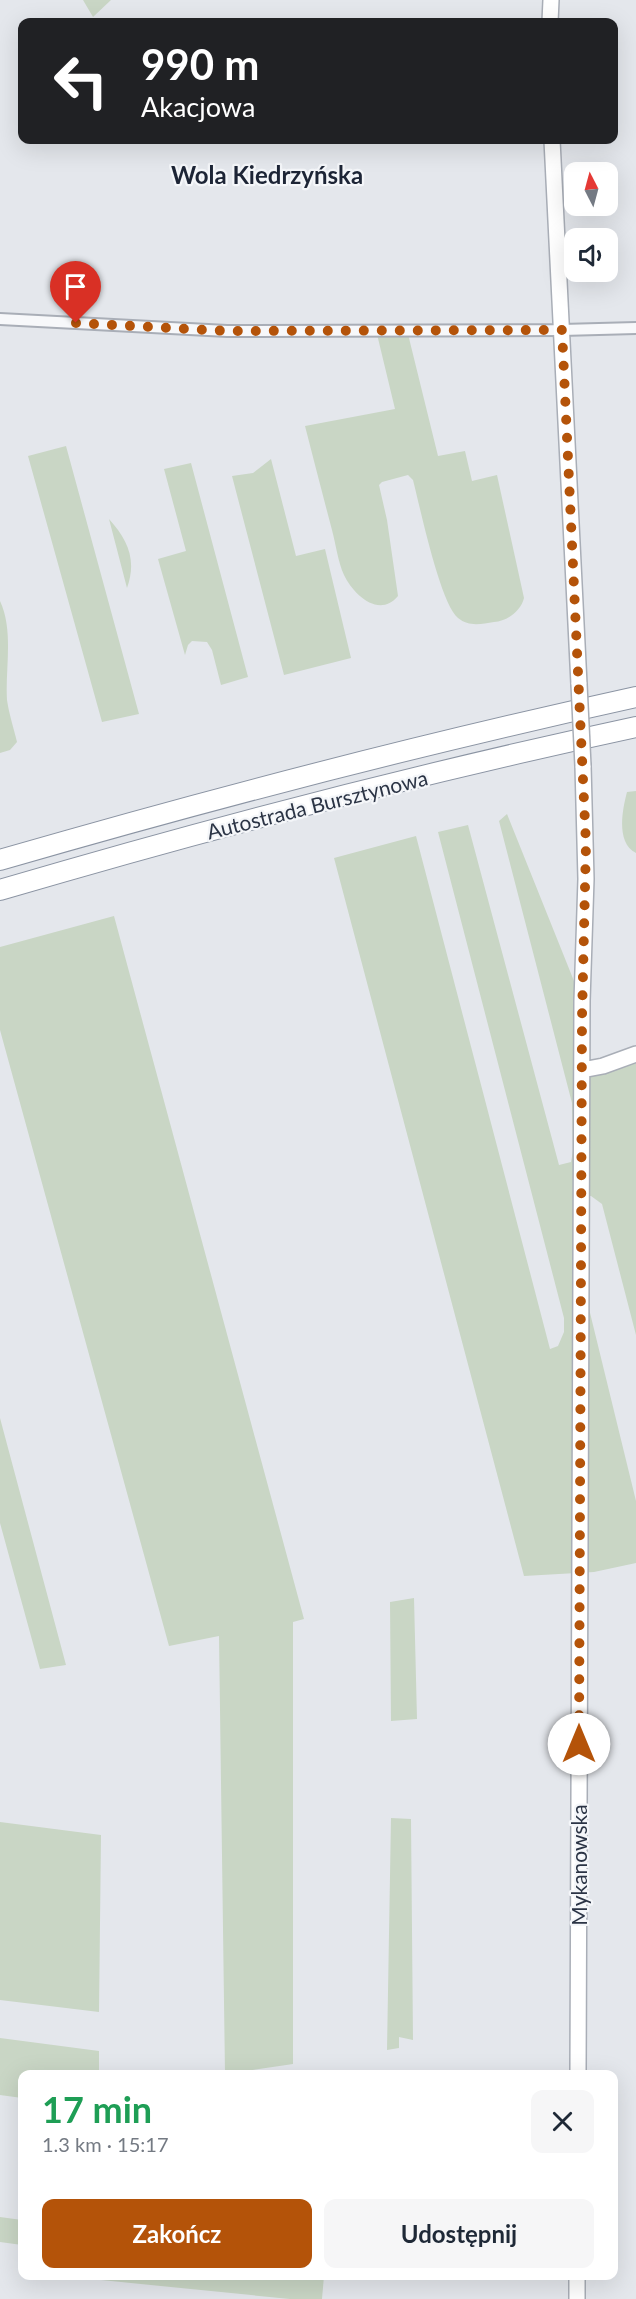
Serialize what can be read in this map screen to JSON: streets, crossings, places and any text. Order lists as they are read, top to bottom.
{
  "streets": {
    "highway": ["Autostrada Bursztynowa"],
    "main road": ["Mykanowska"]
  },
  "districts": ["Wola Kiedrzyńska"],
  "north": "top",
  "page": {
    "turn": ["990 m", "Akacjowa"],
    "heading": ["17 min", "1.3 km · 15:17"],
    "buttons": ["Zakończ", "Udostępnij"]
  }
}
